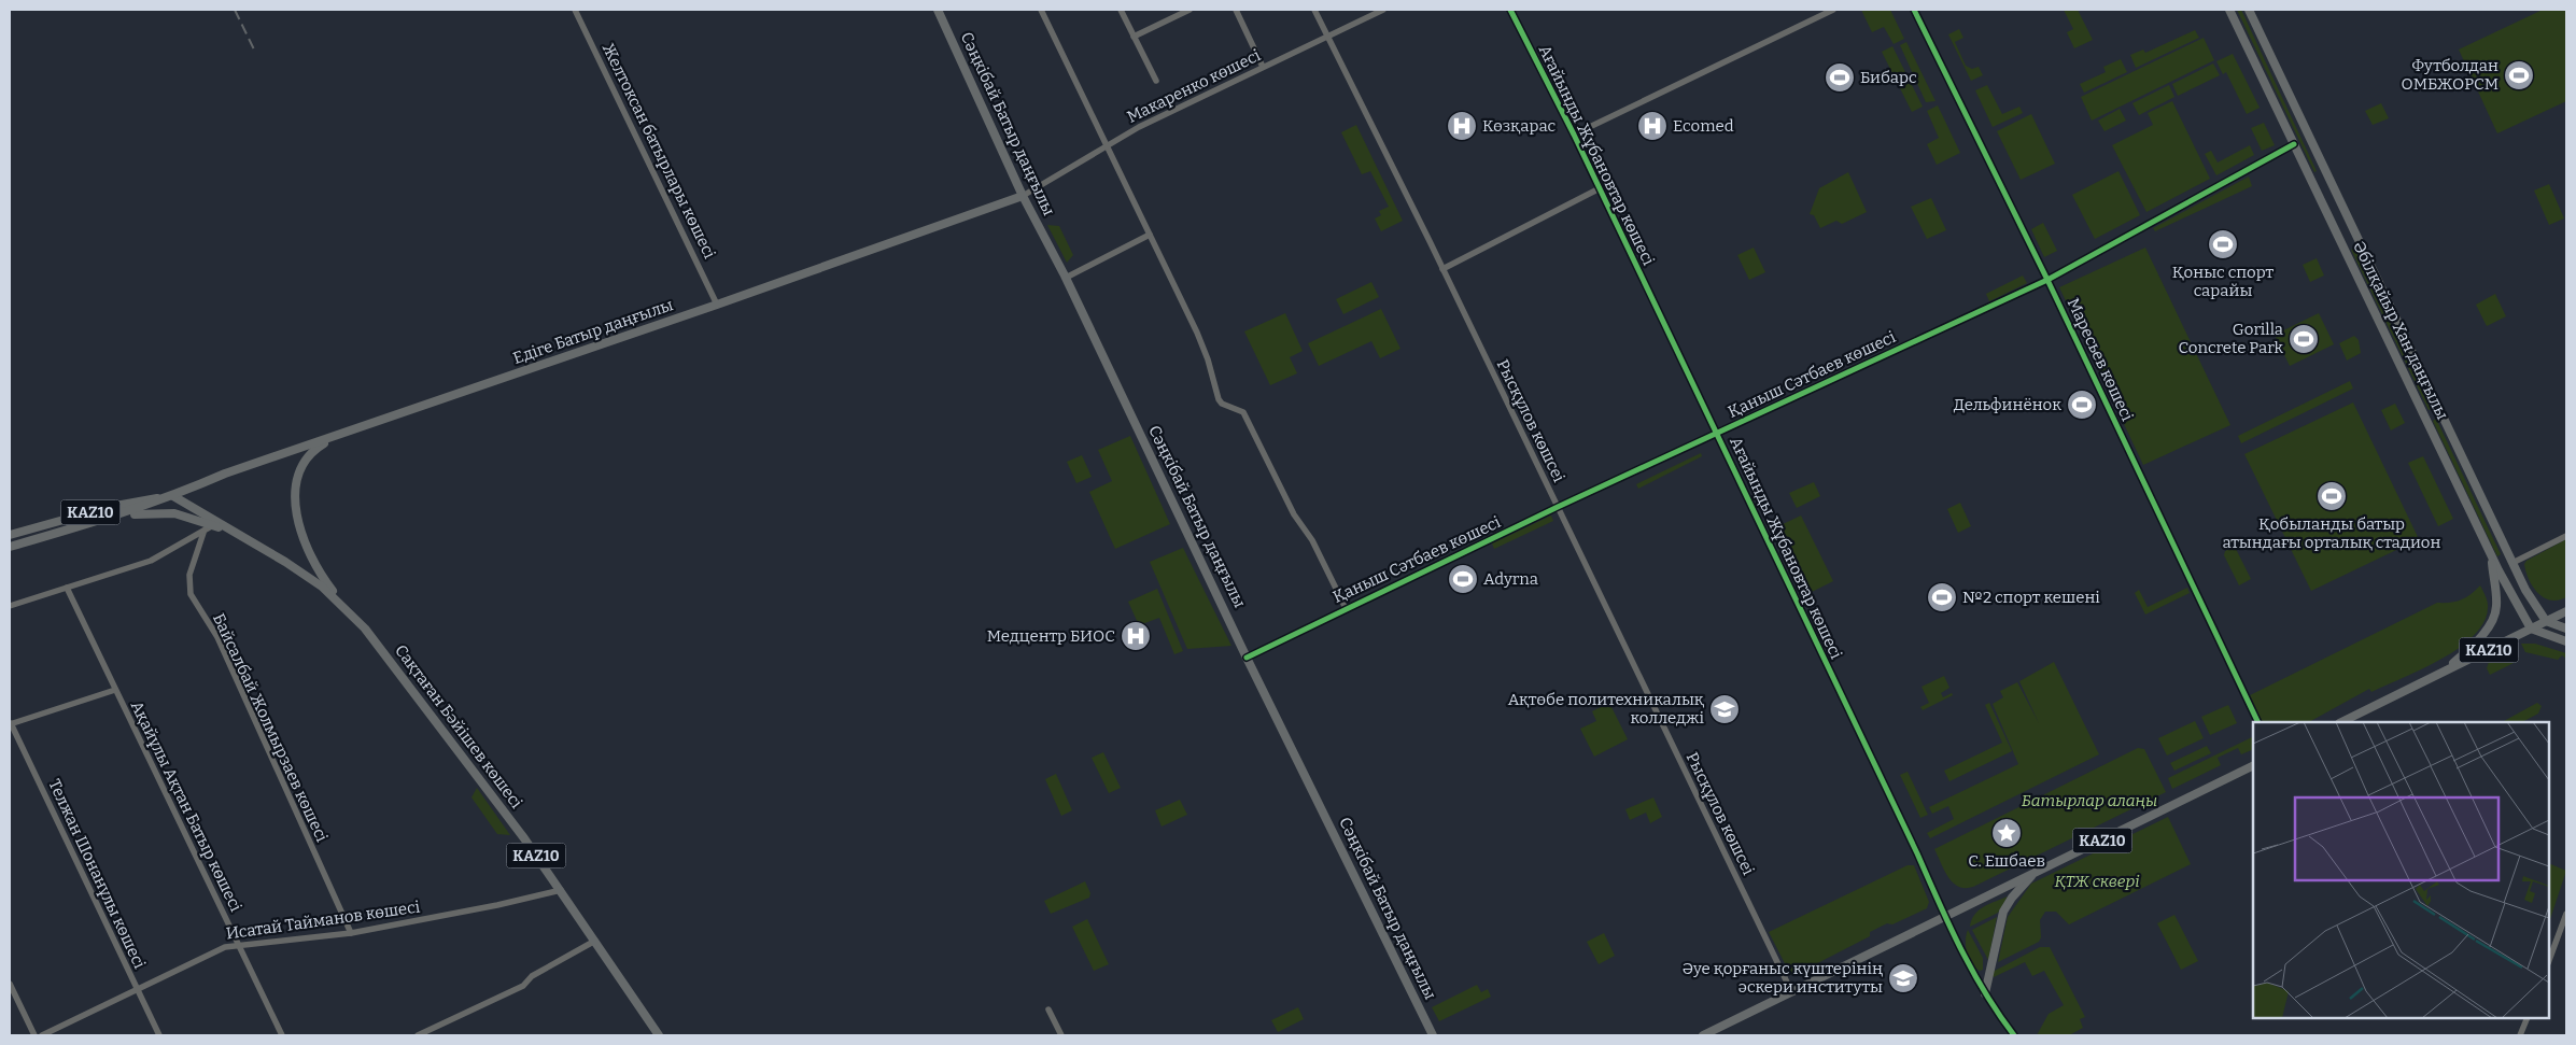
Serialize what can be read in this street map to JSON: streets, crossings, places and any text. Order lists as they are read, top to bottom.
{
  "streets": {
    "main road": [
      "Сәңкібай Батыр даңғылы",
      "Әбілқайыр Хан даңғылы",
      "Едіге Батыр даңғылы",
      "KAZ10",
      "Сақтаған Бәйішев көшесі"
    ],
    "street": [
      "Макаренко көшесі",
      "Желтоксан батырлары көшесі",
      "Ағайынды Жұбановтар көшесі",
      "Маресьев көшесі",
      "Қаныш Сәтбаев көшесі",
      "Рысқұлов көшсеі",
      "Байсалбай Жолмырзаев көшесі",
      "Ақайұлы Ақтан Батыр көшесі",
      "Телжан Шонанұлы көшесі",
      "Исатай Тайманов көшесі"
    ]
  },
  "crossings": [
    ["Макаренко көшесі", "Сәңкібай Батыр даңғылы"],
    ["Макаренко көшесі", "Едіге Батыр даңғылы"],
    ["Макаренко көшесі", "Рысқұлов көшсеі"],
    ["Сәңкібай Батыр даңғылы", "Едіге Батыр даңғылы"],
    ["Сәңкібай Батыр даңғылы", "Қаныш Сәтбаев көшесі"],
    ["Желтоксан батырлары көшесі", "Едіге Батыр даңғылы"],
    ["Ағайынды Жұбановтар көшесі", "Қаныш Сәтбаев көшесі"],
    ["Ағайынды Жұбановтар көшесі", "KAZ10"],
    ["Әбілқайыр Хан даңғылы", "Қаныш Сәтбаев көшесі"],
    ["Әбілқайыр Хан даңғылы", "KAZ10"],
    ["Едіге Батыр даңғылы", "KAZ10"],
    ["Едіге Батыр даңғылы", "Сақтаған Бәйішев көшесі"],
    ["Маресьев көшесі", "Қаныш Сәтбаев көшесі"],
    ["Қаныш Сәтбаев көшесі", "Рысқұлов көшсеі"],
    ["Рысқұлов көшсеі", "KAZ10"],
    ["KAZ10", "Сақтаған Бәйішев көшесі"],
    ["Сақтаған Бәйішев көшесі", "Исатай Тайманов көшесі"],
    ["Байсалбай Жолмырзаев көшесі", "Исатай Тайманов көшесі"],
    ["Ақайұлы Ақтан Батыр көшесі", "Исатай Тайманов көшесі"],
    ["Телжан Шонанұлы көшесі", "Исатай Тайманов көшесі"]
  ],
  "parks": ["Батырлар алаңы", "ҚТЖ сквері"],
  "places": {
    "sports": [
      "Футболдан ОМБЖОРСМ",
      "Бибарс",
      "Қоныс спорт сарайы",
      "Gorilla Concrete Park",
      "Дельфинёнок",
      "Қобыланды батыр атындағы орталық стадион",
      "Adyrna",
      "№2 спорт кешені"
    ],
    "hospital": ["Көзқарас", "Ecomed", "Медцентр БИОС"],
    "school or university": ["Ақтөбе политехникалық колледжі", "Әуе қорғаныс күштерінің әскери институты"],
    "place": ["С. Ешбаев"]
  }
}
